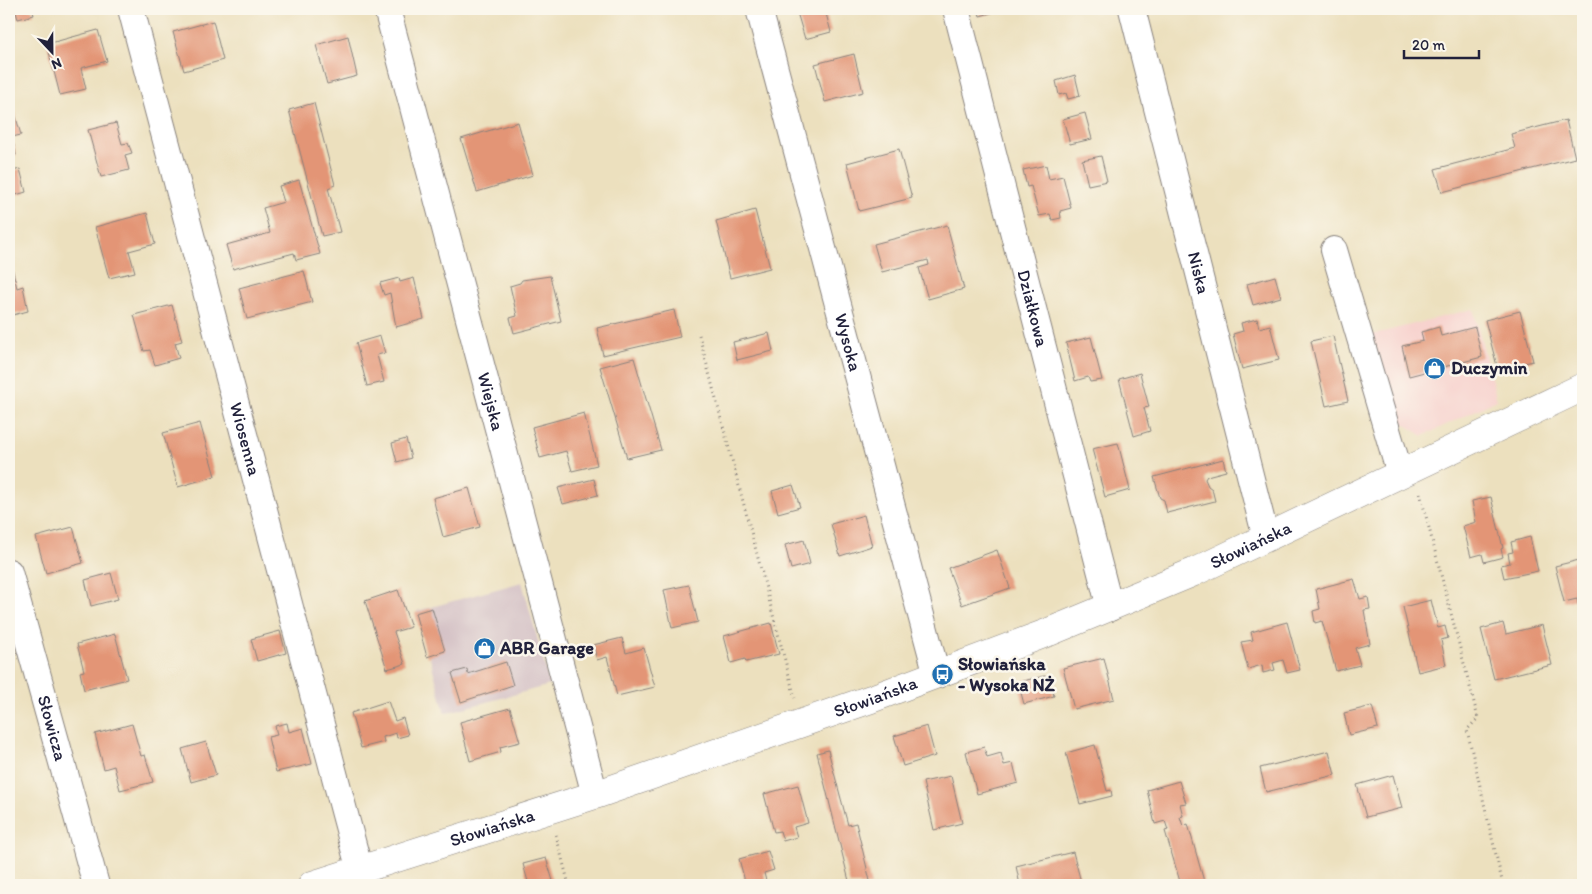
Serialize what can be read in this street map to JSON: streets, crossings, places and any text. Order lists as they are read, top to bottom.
{
  "streets": {
    "street": [
      "Niska",
      "Działkowa",
      "Wysoka",
      "Wiejska",
      "Wiosenna",
      "Słowiańska",
      "Słowicza"
    ]
  },
  "crossings": [
    ["Niska", "Słowiańska"],
    ["Działkowa", "Słowiańska"],
    ["Wysoka", "Słowiańska"],
    ["Wiejska", "Słowiańska"],
    ["Wiosenna", "Słowiańska"]
  ],
  "places": {
    "shop": ["Duczymin", "ABR Garage"],
    "bus stop": ["Słowiańska - Wysoka NŻ"]
  },
  "scale_bar": "20 m",
  "north": "bottom"
}
